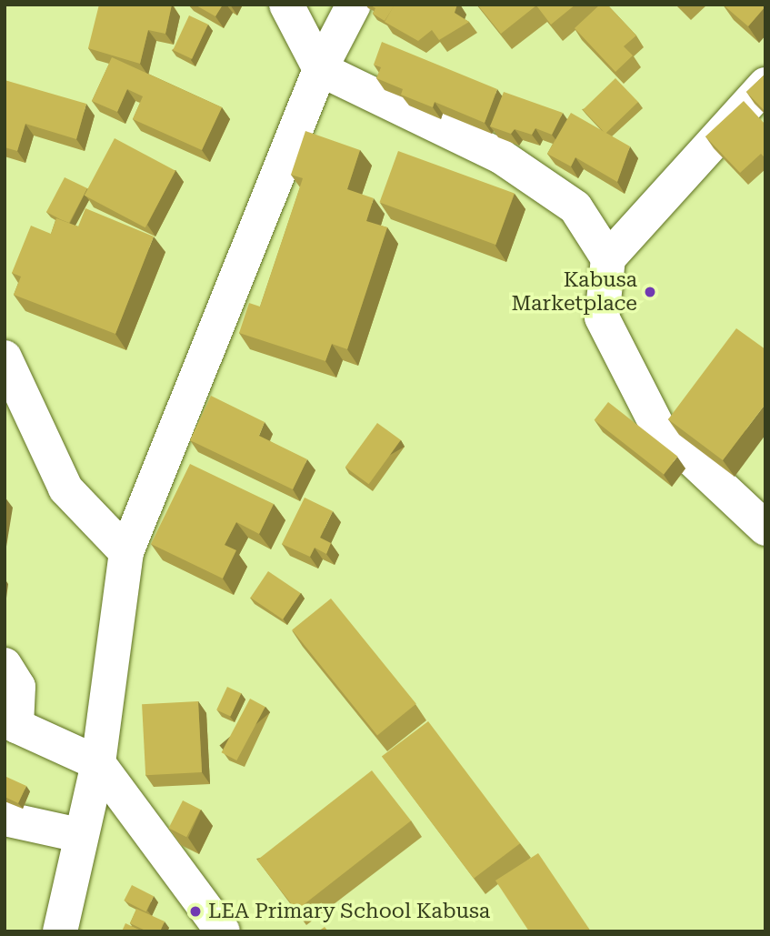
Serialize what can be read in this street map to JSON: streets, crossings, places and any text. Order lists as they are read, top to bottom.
{
  "places": ["Kabusa Marketplace", "LEA Primary School Kabusa"]
}
